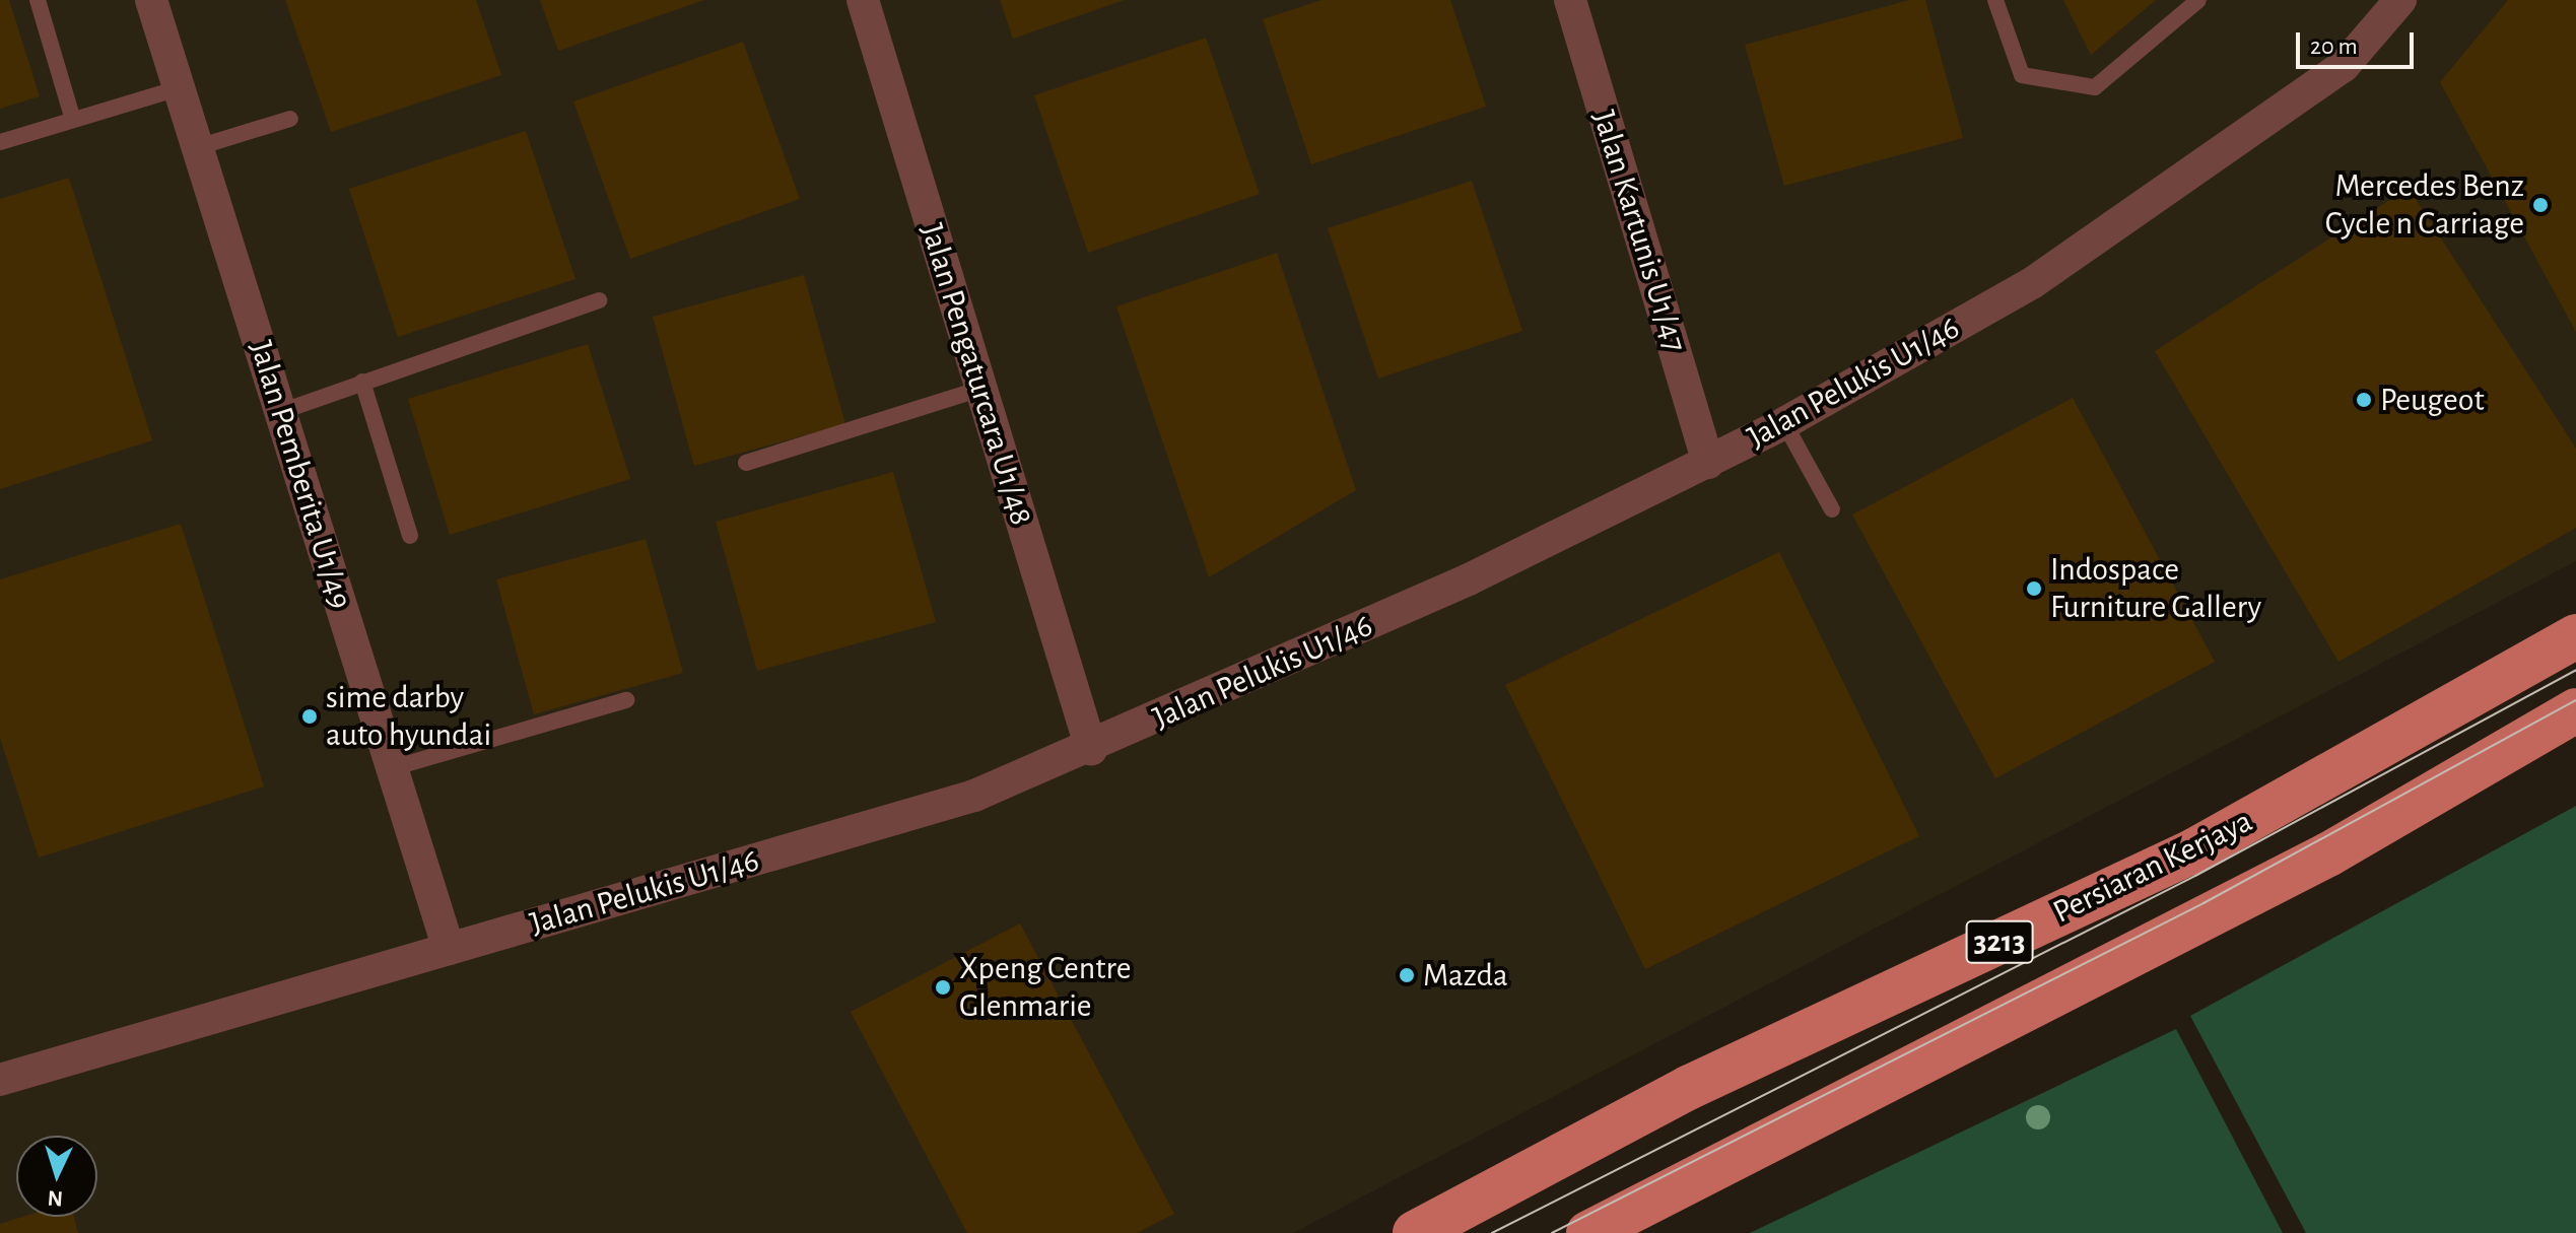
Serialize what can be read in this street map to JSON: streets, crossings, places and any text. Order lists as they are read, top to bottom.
{
  "streets": {
    "main road": ["Persiaran Kerjaya", "3213"],
    "street": [
      "Jalan Kartunis U1/47",
      "Jalan Pengaturcara U1/48",
      "Jalan Pelukis U1/46",
      "Jalan Pemberita U1/49"
    ]
  },
  "crossings": [
    ["Jalan Kartunis U1/47", "Jalan Pelukis U1/46"],
    ["Jalan Pengaturcara U1/48", "Jalan Pelukis U1/46"],
    ["Jalan Pelukis U1/46", "Jalan Pemberita U1/49"]
  ],
  "places": [
    "Mercedes Benz Cycle n Carriage",
    "Peugeot",
    "Indospace Furniture Gallery",
    "sime darby auto hyundai",
    "Mazda",
    "Xpeng Centre Glenmarie"
  ],
  "scale_bar": "20 m",
  "north": "bottom"
}
